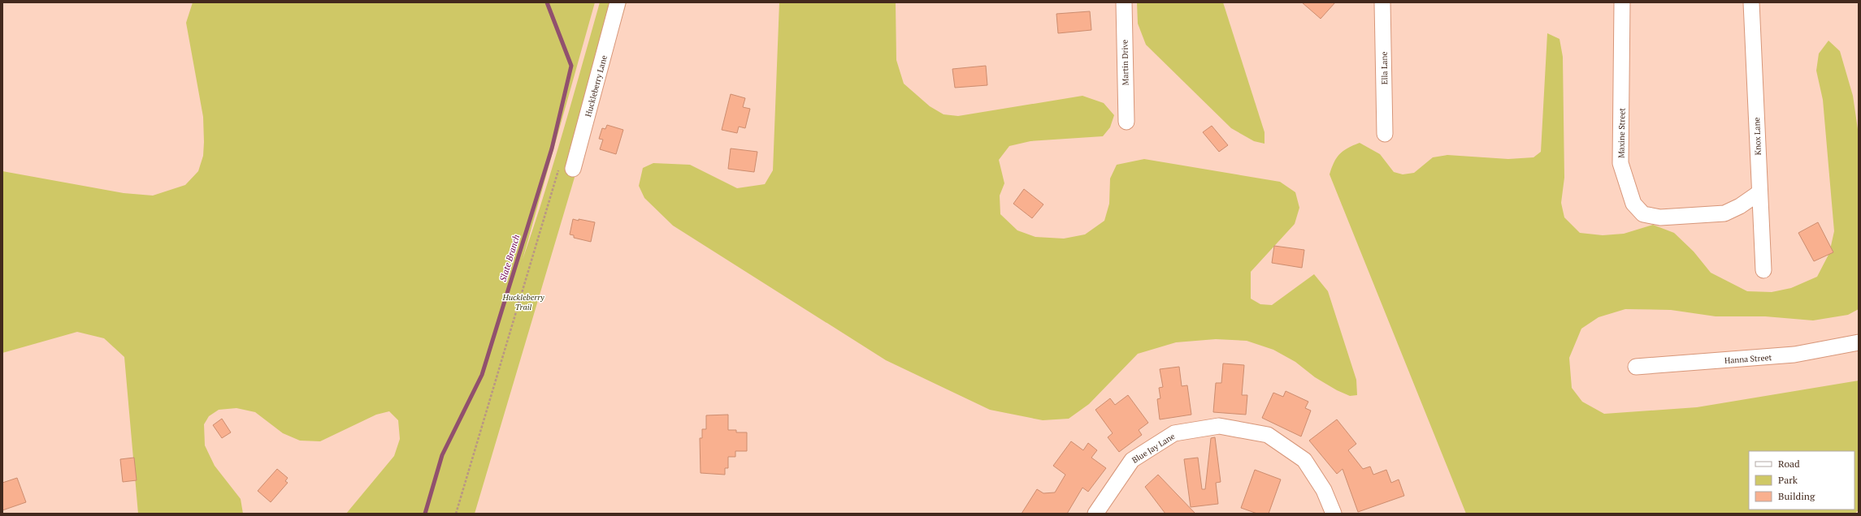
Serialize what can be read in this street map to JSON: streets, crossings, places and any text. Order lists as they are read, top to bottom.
{
  "streets": {
    "street": [
      "Martin Drive",
      "Ella Lane",
      "Huckleberry Lane",
      "Maxine Street",
      "Knox Lane",
      "Hanna Street",
      "Blue Jay Lane"
    ]
  },
  "crossings": [
    ["Maxine Street", "Knox Lane"]
  ],
  "water": ["Slate Branch"],
  "parks": ["Huckleberry Trail"],
  "legend": ["Road", "Park", "Building"]
}
